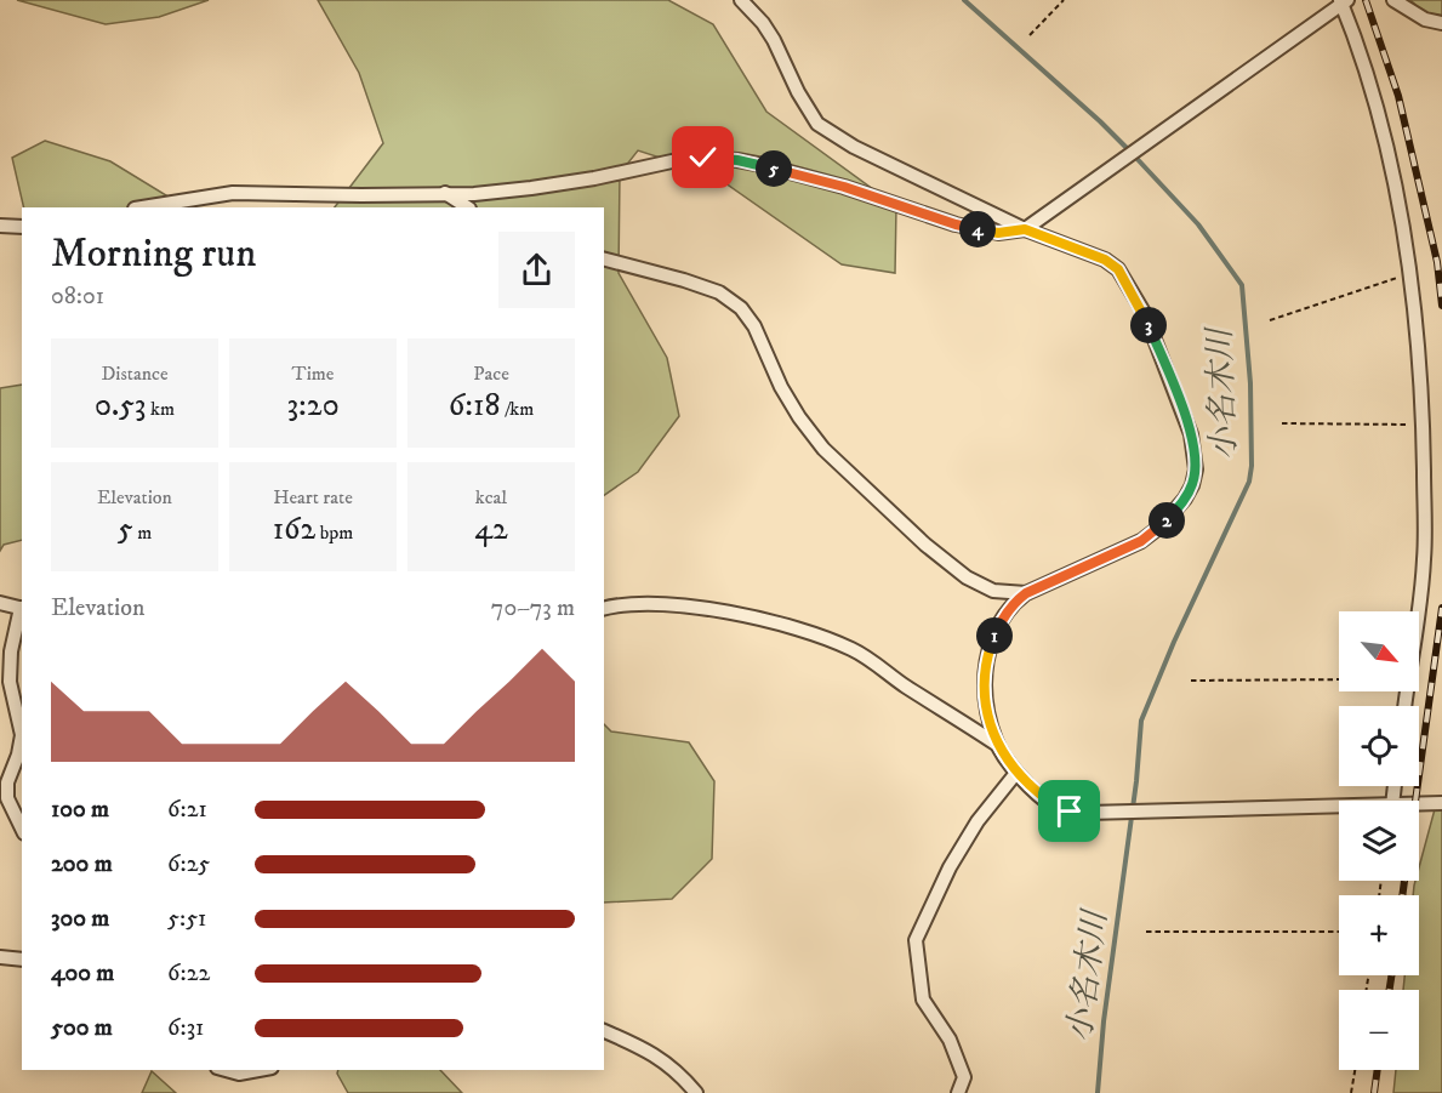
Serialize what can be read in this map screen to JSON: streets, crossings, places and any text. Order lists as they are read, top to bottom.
{
  "water": ["小名木川"],
  "north": "bottom right",
  "page": {
    "pins": [
      "5",
      "4",
      "3",
      "2",
      "1"
    ],
    "heading": ["Morning run", "08:01"],
    "stats": [
      ["Distance", "0.53 km"],
      ["Time", "3:20"],
      ["Pace", "6:18 /km"],
      ["Elevation", "5 m"],
      ["Heart rate", "162 bpm"],
      ["kcal", "42"]
    ],
    "chart": ["Elevation", "70–73 m"],
    "map_buttons": ["+", "−"],
    "list": [
      {
        "name": "100 m",
        "note": "6:21"
      },
      {
        "name": "200 m",
        "note": "6:25"
      },
      {
        "name": "300 m",
        "note": "5:51"
      },
      {
        "name": "400 m",
        "note": "6:22"
      },
      {
        "name": "500 m",
        "note": "6:31"
      }
    ]
  }
}
